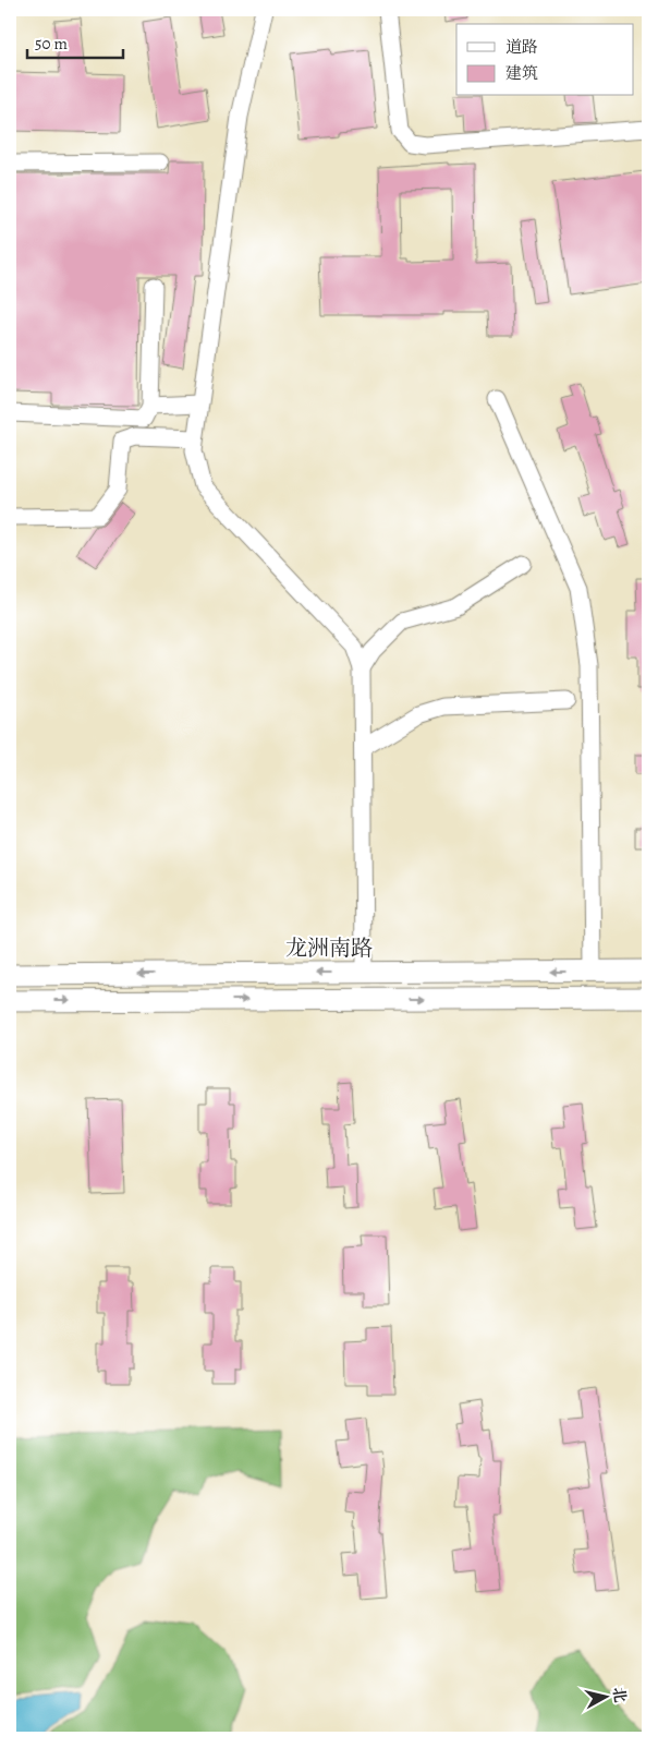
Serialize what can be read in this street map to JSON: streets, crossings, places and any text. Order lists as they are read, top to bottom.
{
  "streets": {
    "main road": ["龙洲南路"]
  },
  "legend": ["道路", "建筑"],
  "scale_bar": "50 m",
  "north": "right"
}
